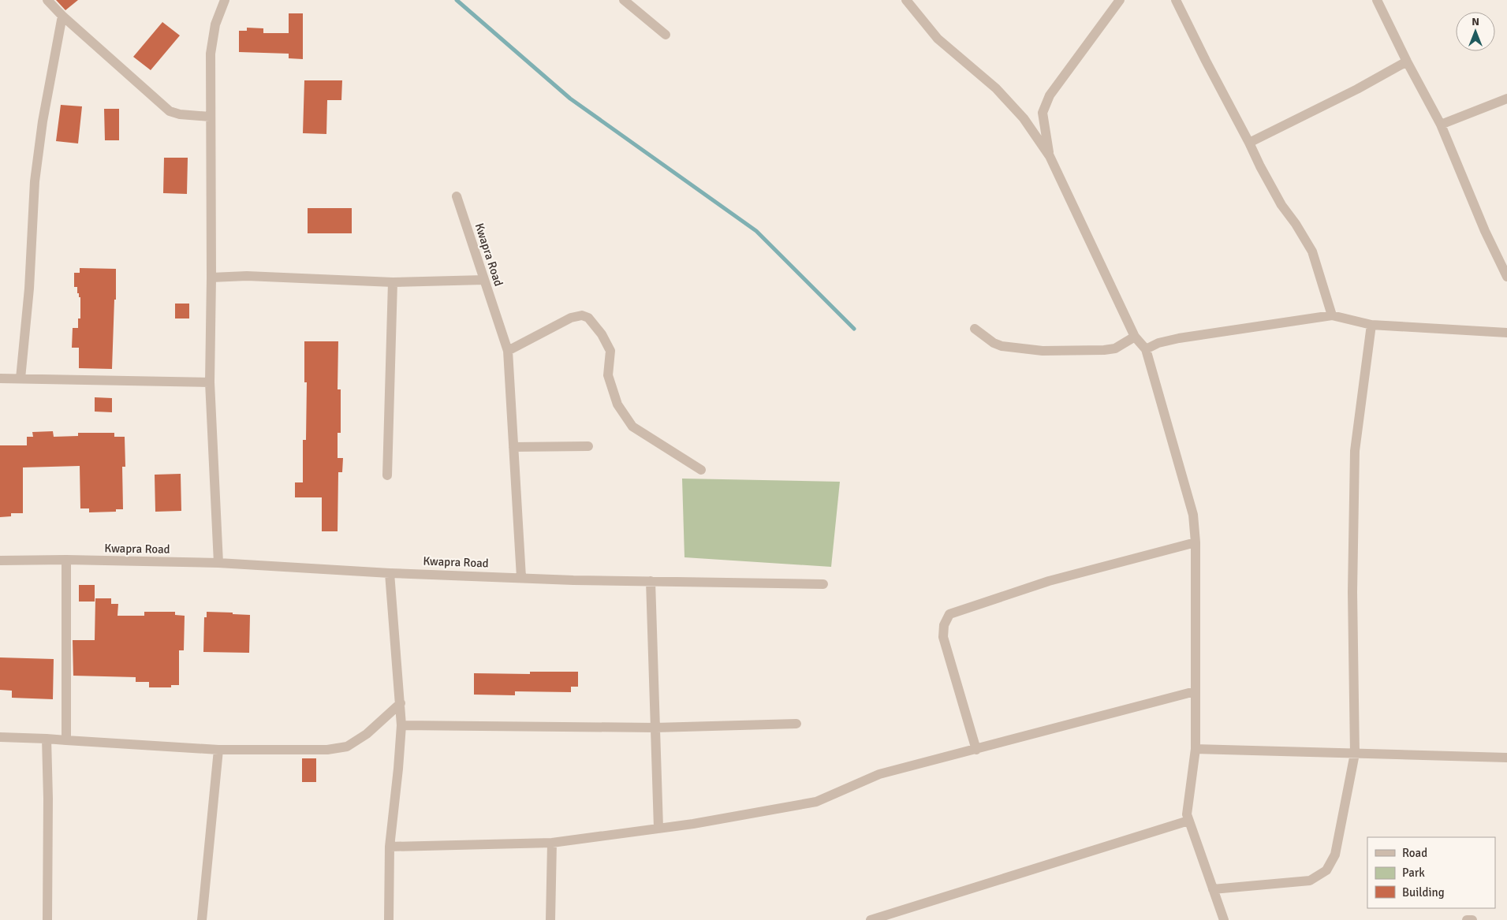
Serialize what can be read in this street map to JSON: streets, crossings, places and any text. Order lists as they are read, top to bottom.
{
  "streets": {
    "street": ["Kwapra Road"]
  },
  "legend": ["Road", "Park", "Building"],
  "north": "top"
}
